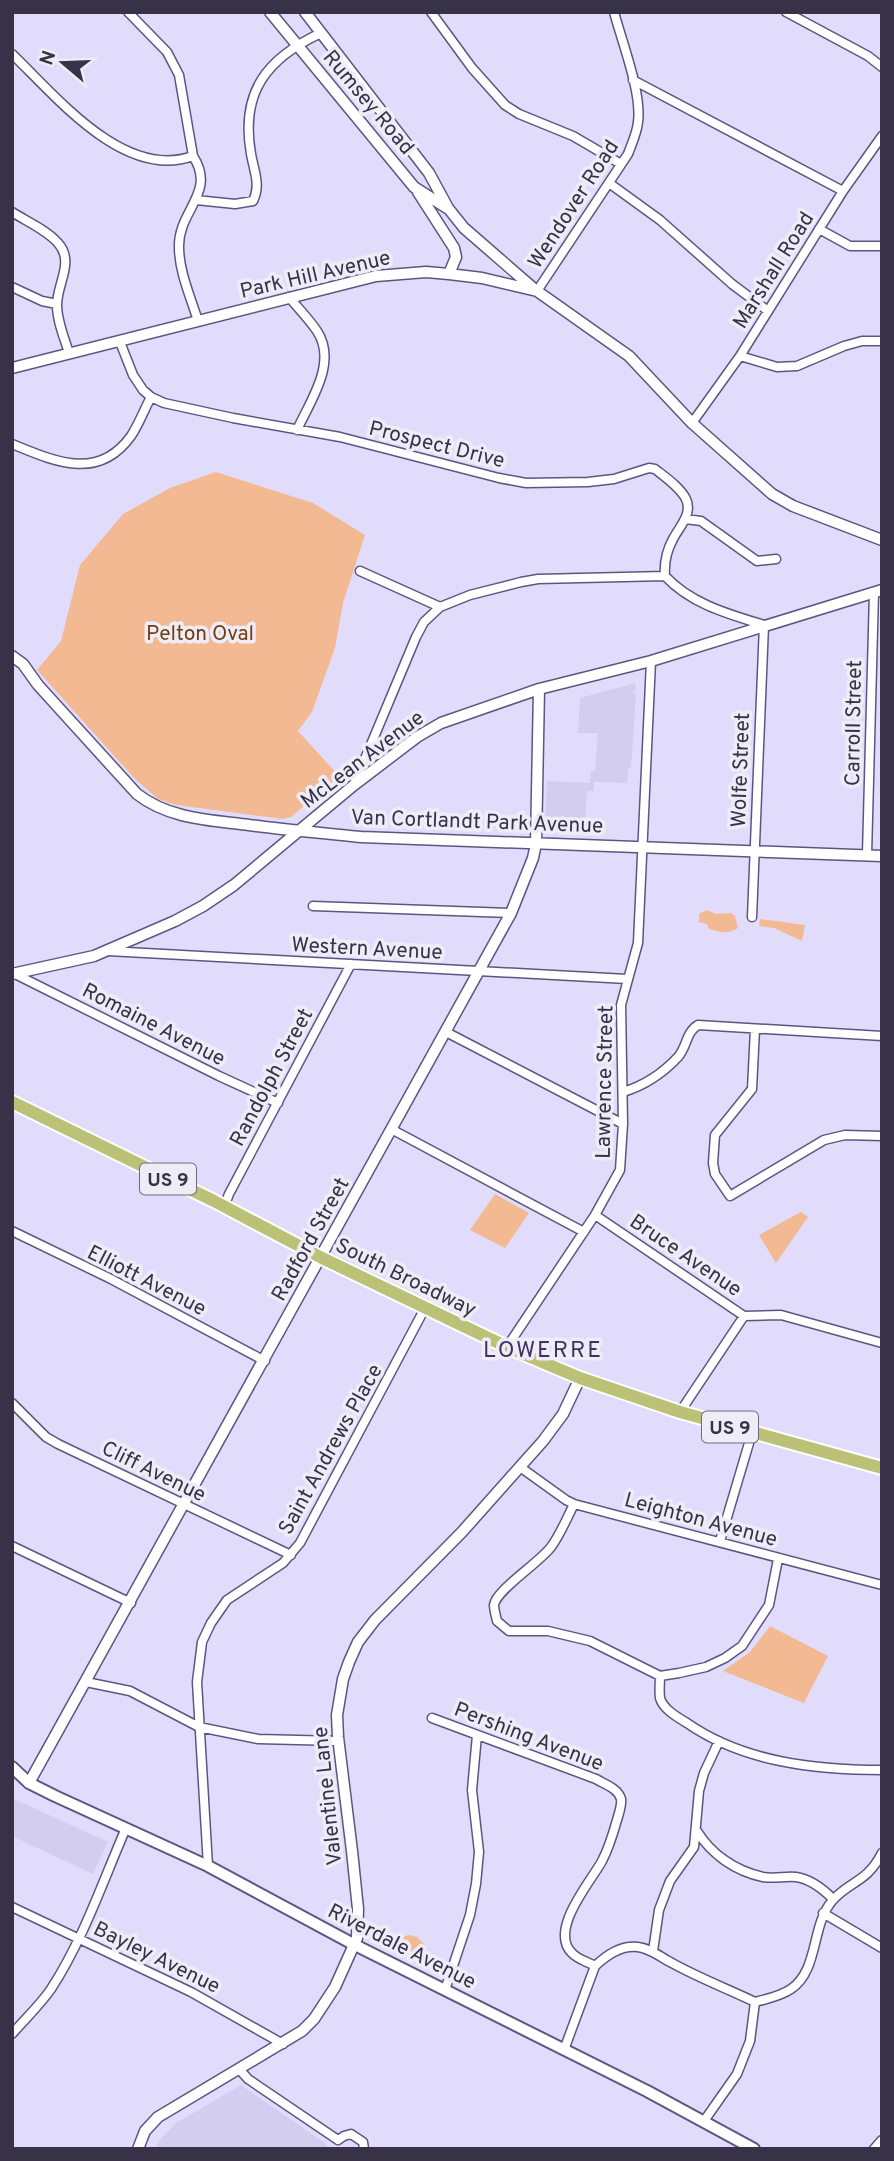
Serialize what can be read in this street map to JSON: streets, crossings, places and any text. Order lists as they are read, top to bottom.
{
  "streets": {
    "main road": ["US 9", "South Broadway", "Riverdale Avenue"],
    "street": [
      "Rumsey Road",
      "Wendover Road",
      "Marshall Road",
      "Park Hill Avenue",
      "Prospect Drive",
      "Carroll Street",
      "McLean Avenue",
      "Wolfe Street",
      "Van Cortlandt Park Avenue",
      "Western Avenue",
      "Romaine Avenue",
      "Randolph Street",
      "Lawrence Street",
      "Radford Street",
      "Bruce Avenue",
      "Elliott Avenue",
      "Saint Andrews Place",
      "Cliff Avenue",
      "Leighton Avenue",
      "Pershing Avenue",
      "Valentine Lane",
      "Bayley Avenue"
    ]
  },
  "crossings": [
    ["Rumsey Road", "Wendover Road"],
    ["Rumsey Road", "Park Hill Avenue"],
    ["Wendover Road", "Park Hill Avenue"],
    ["Marshall Road", "Park Hill Avenue"],
    ["Carroll Street", "McLean Avenue"],
    ["Carroll Street", "Van Cortlandt Park Avenue"],
    ["McLean Avenue", "Wolfe Street"],
    ["McLean Avenue", "Van Cortlandt Park Avenue"],
    ["McLean Avenue", "Western Avenue"],
    ["McLean Avenue", "Romaine Avenue"],
    ["McLean Avenue", "Lawrence Street"],
    ["McLean Avenue", "Radford Street"],
    ["Wolfe Street", "Van Cortlandt Park Avenue"],
    ["Van Cortlandt Park Avenue", "Lawrence Street"],
    ["Van Cortlandt Park Avenue", "Radford Street"],
    ["Western Avenue", "Randolph Street"],
    ["Western Avenue", "Lawrence Street"],
    ["Western Avenue", "Radford Street"],
    ["Romaine Avenue", "Randolph Street"],
    ["Randolph Street", "South Broadway"],
    ["Lawrence Street", "Bruce Avenue"],
    ["Lawrence Street", "South Broadway"],
    ["Radford Street", "South Broadway"],
    ["Radford Street", "Elliott Avenue"],
    ["Radford Street", "Cliff Avenue"],
    ["Radford Street", "Riverdale Avenue"],
    ["South Broadway", "Saint Andrews Place"],
    ["South Broadway", "Valentine Lane"],
    ["Saint Andrews Place", "Cliff Avenue"],
    ["Saint Andrews Place", "Riverdale Avenue"],
    ["Leighton Avenue", "Valentine Lane"],
    ["Valentine Lane", "Riverdale Avenue"],
    ["Valentine Lane", "Bayley Avenue"]
  ],
  "districts": ["LOWERRE"],
  "parks": ["Pelton Oval"],
  "north": "left"
}
